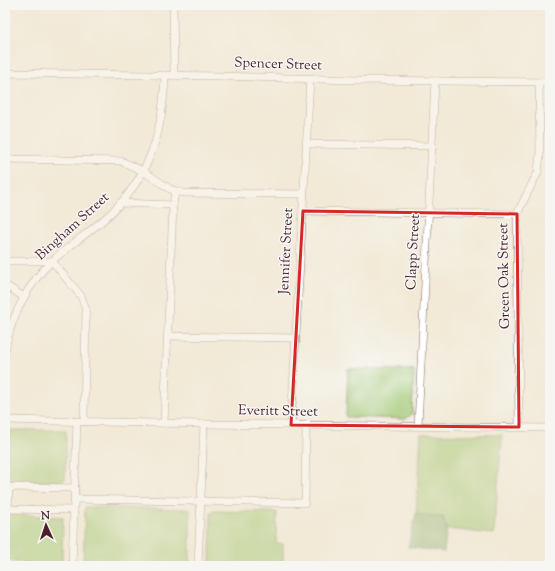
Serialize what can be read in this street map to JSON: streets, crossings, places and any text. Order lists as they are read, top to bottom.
{
  "streets": {
    "street": [
      "Spencer Street",
      "Bingham Street",
      "Jennifer Street",
      "Clapp Street",
      "Green Oak Street",
      "Everitt Street"
    ]
  },
  "crossings": [
    ["Spencer Street", "Bingham Street"],
    ["Spencer Street", "Jennifer Street"],
    ["Spencer Street", "Clapp Street"],
    ["Spencer Street", "Green Oak Street"],
    ["Jennifer Street", "Everitt Street"],
    ["Clapp Street", "Everitt Street"],
    ["Green Oak Street", "Everitt Street"]
  ],
  "north": "top"
}
